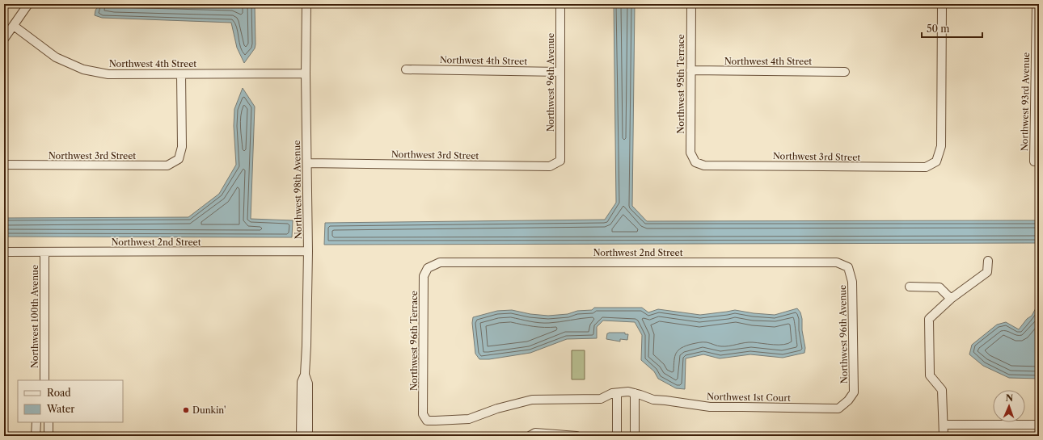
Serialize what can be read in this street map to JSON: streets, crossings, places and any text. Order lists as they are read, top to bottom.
{
  "streets": {
    "street": [
      "Northwest 4th Street",
      "Northwest 96th Avenue",
      "Northwest 95th Terrace",
      "Northwest 93rd Avenue",
      "Northwest 3rd Street",
      "Northwest 98th Avenue",
      "Northwest 2nd Street",
      "Northwest 100th Avenue",
      "Northwest 96th Terrace",
      "Northwest 1st Court"
    ]
  },
  "crossings": [
    ["Northwest 4th Street", "Northwest 96th Avenue"],
    ["Northwest 4th Street", "Northwest 95th Terrace"],
    ["Northwest 4th Street", "Northwest 3rd Street"],
    ["Northwest 4th Street", "Northwest 98th Avenue"],
    ["Northwest 96th Avenue", "Northwest 3rd Street"],
    ["Northwest 96th Avenue", "Northwest 2nd Street"],
    ["Northwest 96th Avenue", "Northwest 1st Court"],
    ["Northwest 95th Terrace", "Northwest 3rd Street"],
    ["Northwest 3rd Street", "Northwest 98th Avenue"],
    ["Northwest 98th Avenue", "Northwest 2nd Street"],
    ["Northwest 2nd Street", "Northwest 100th Avenue"],
    ["Northwest 2nd Street", "Northwest 96th Terrace"],
    ["Northwest 96th Terrace", "Northwest 1st Court"]
  ],
  "places": ["Dunkin'"],
  "legend": ["Road", "Water"],
  "scale_bar": "50 m",
  "north": "top"
}
